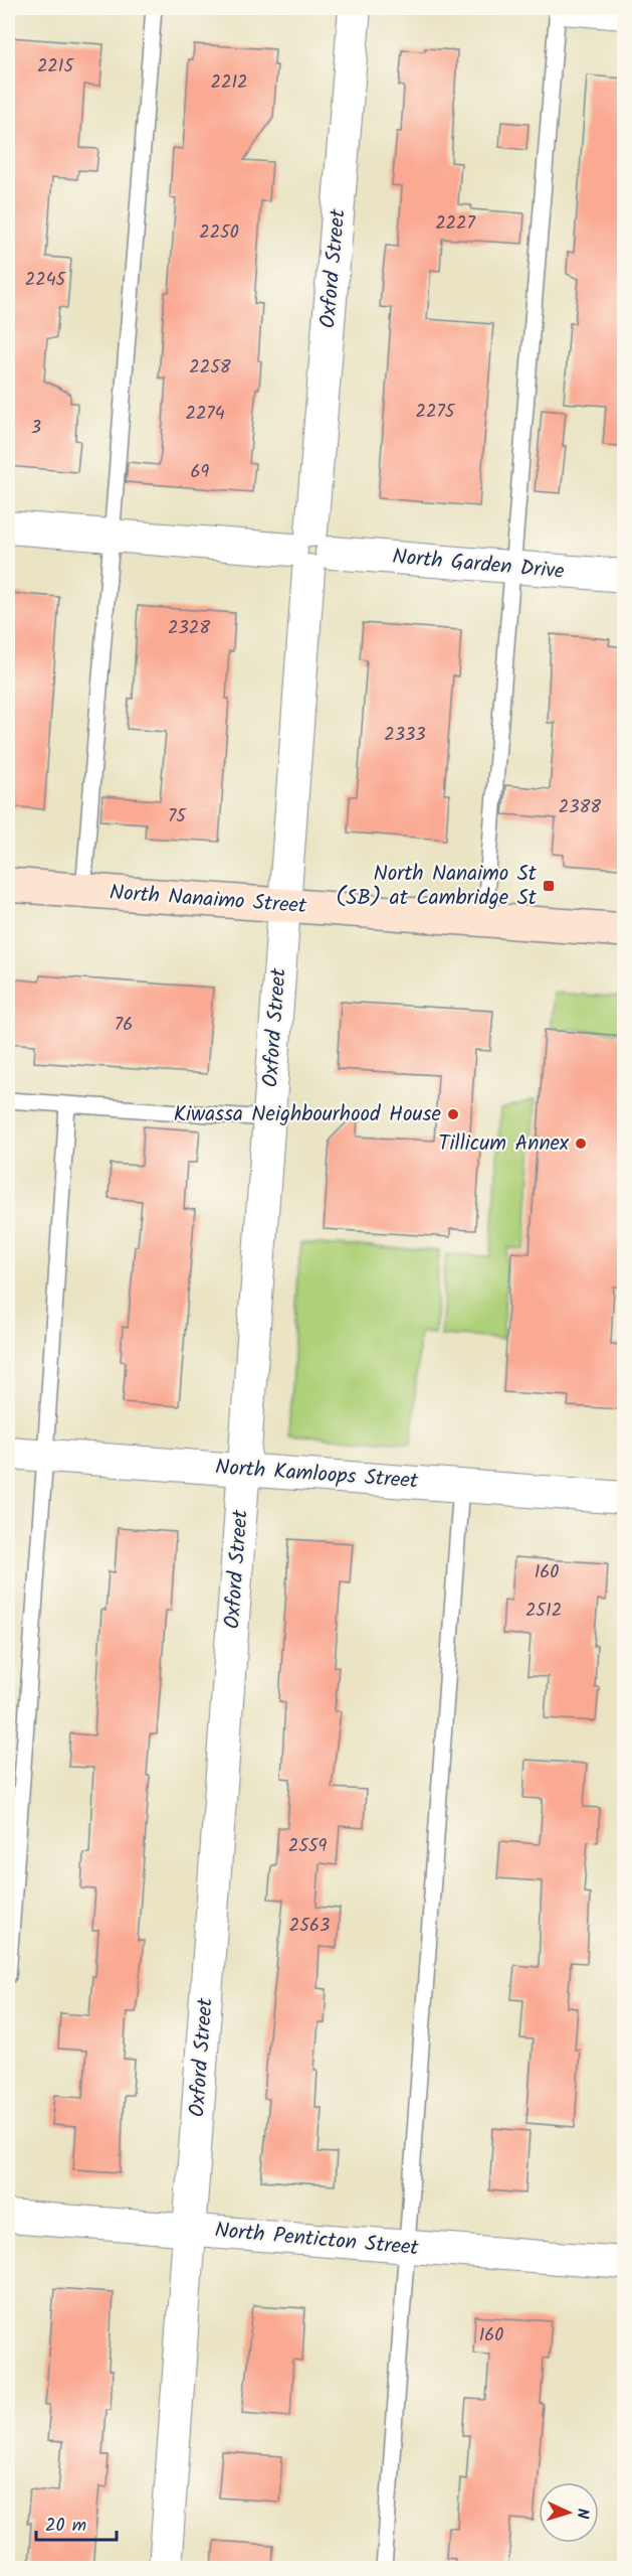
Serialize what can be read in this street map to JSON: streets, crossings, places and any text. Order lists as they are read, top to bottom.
{
  "streets": {
    "main road": ["North Nanaimo Street"],
    "street": [
      "Oxford Street",
      "North Garden Drive",
      "North Kamloops Street",
      "North Penticton Street"
    ]
  },
  "crossings": [
    ["Oxford Street", "North Garden Drive"],
    ["Oxford Street", "North Nanaimo Street"],
    ["Oxford Street", "North Kamloops Street"],
    ["Oxford Street", "North Penticton Street"]
  ],
  "places": {
    "transit": ["North Nanaimo St (SB) at Cambridge St"],
    "other": ["Kiwassa Neighbourhood House", "Tillicum Annex"]
  },
  "house_numbers": [
    "2215",
    "2212",
    "2227",
    "2250",
    "2245",
    "2258",
    "2275",
    "2274",
    "3",
    "69",
    "2328",
    "2333",
    "2388",
    "75",
    "76",
    "160",
    "2512",
    "2559",
    "2563",
    "160"
  ],
  "scale_bar": "20 m",
  "north": "right"
}
